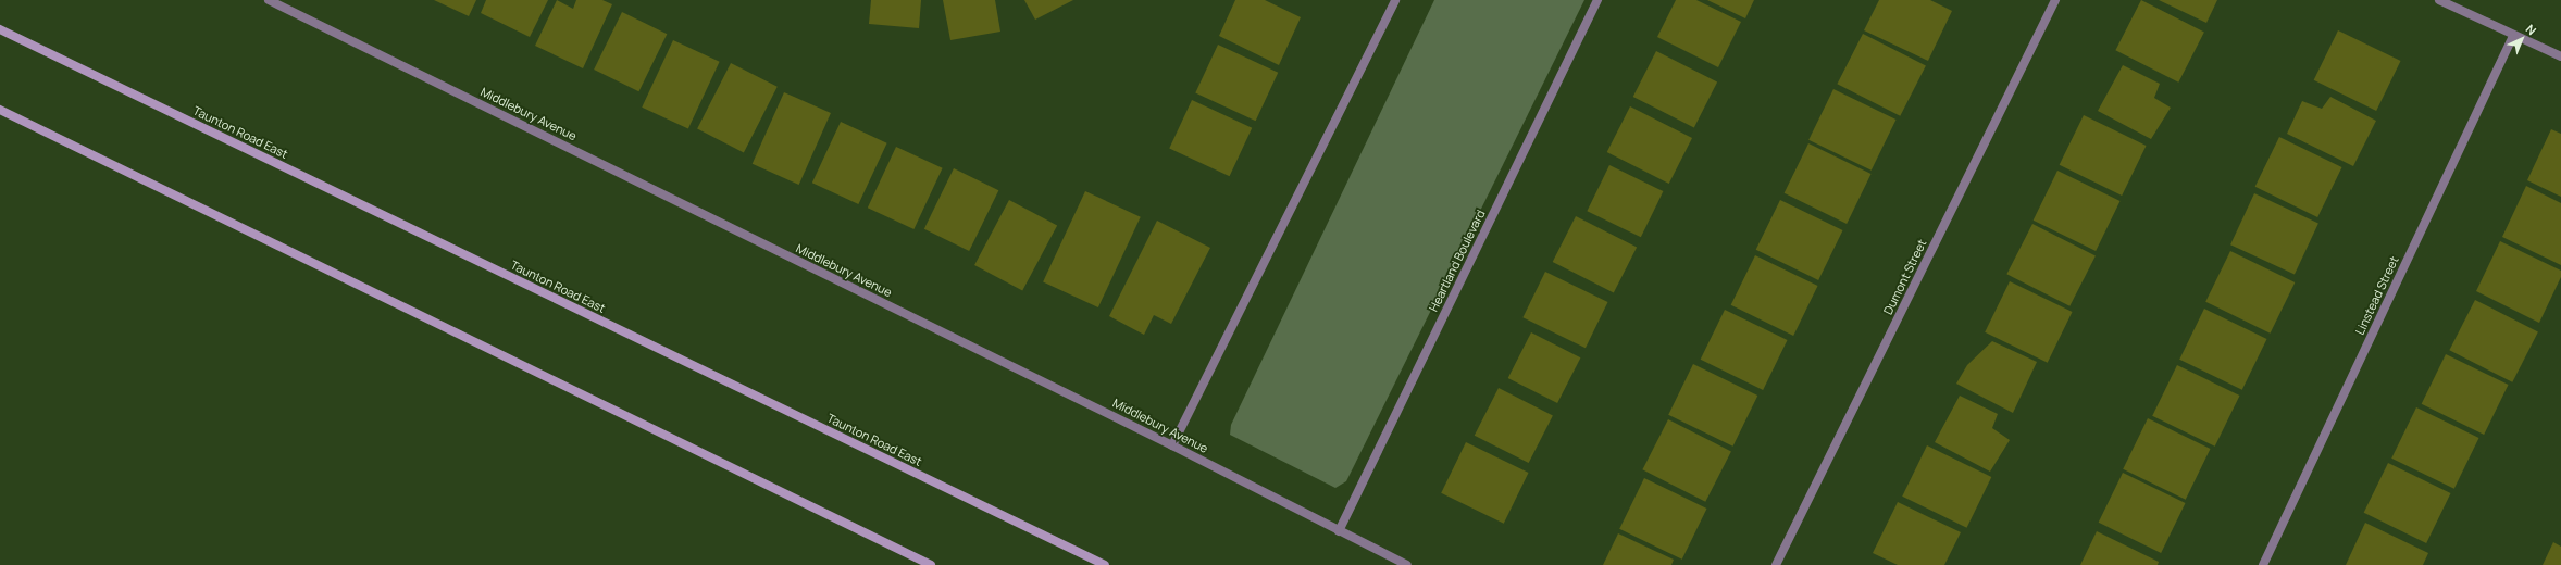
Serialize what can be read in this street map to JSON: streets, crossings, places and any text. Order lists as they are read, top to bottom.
{
  "streets": {
    "main road": ["Taunton Road East"],
    "street": [
      "Middlebury Avenue",
      "Heartland Boulevard",
      "Dumont Street",
      "Linstead Street"
    ]
  },
  "crossings": [
    ["Middlebury Avenue", "Heartland Boulevard"]
  ],
  "north": "top right"
}
